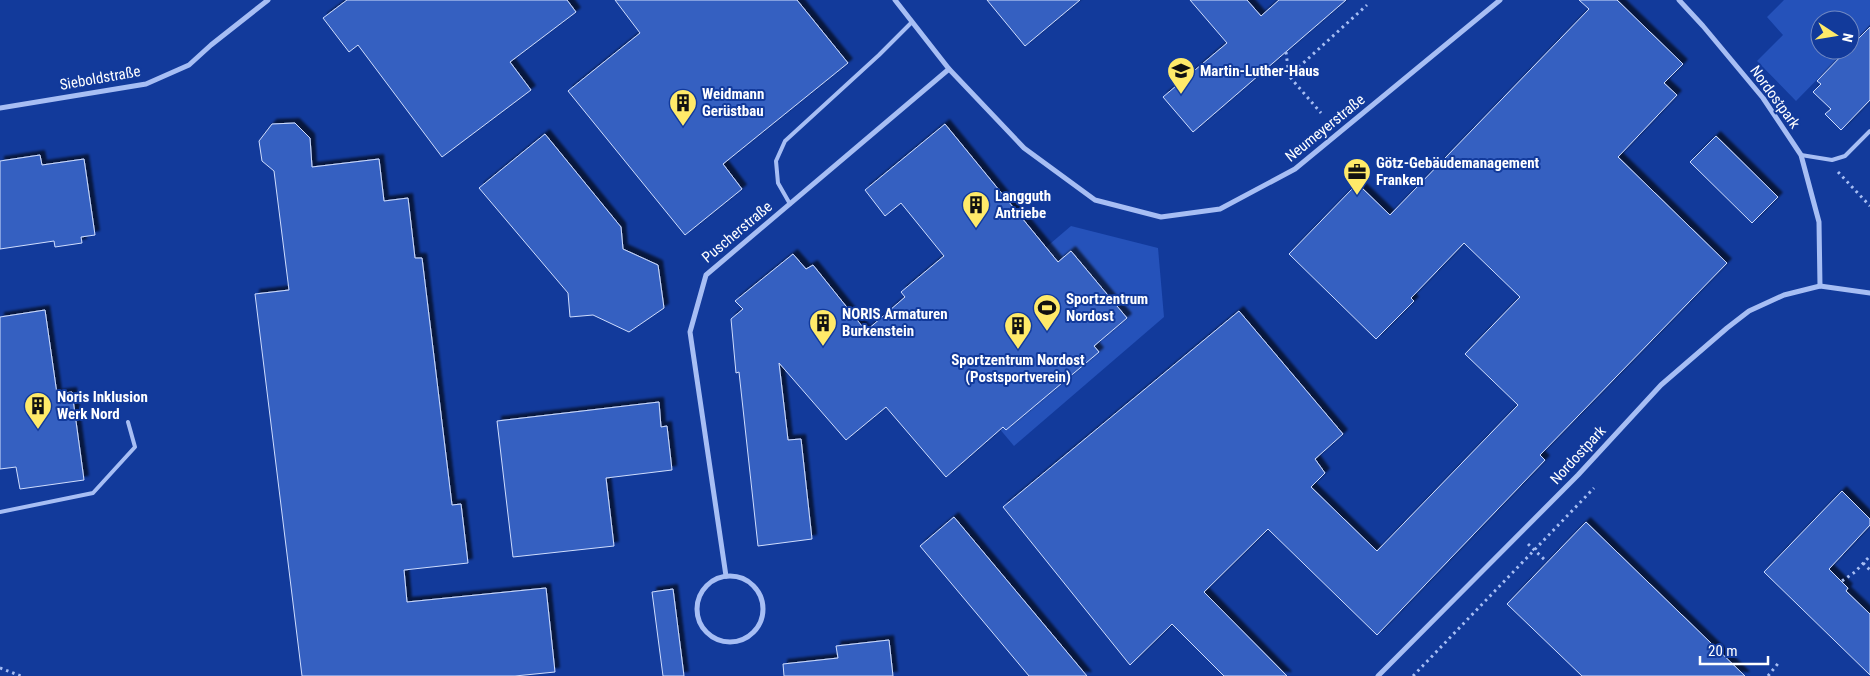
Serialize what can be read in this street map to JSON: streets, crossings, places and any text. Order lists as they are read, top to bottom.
{
  "streets": {
    "street": [
      "Sieboldstraße",
      "Nordostpark",
      "Neumeyerstraße",
      "Puscherstraße"
    ]
  },
  "crossings": [
    ["Neumeyerstraße", "Puscherstraße"]
  ],
  "places": {
    "school or university": ["Martin-Luther-Haus"],
    "building": [
      "Weidmann Gerüstbau",
      "Langguth Antriebe",
      "NORIS Armaturen Burkenstein",
      "Sportzentrum Nordost (Postsportverein)",
      "Noris Inklusion Werk Nord"
    ],
    "office": ["Götz-Gebäudemanagement Franken"],
    "sports": ["Sportzentrum Nordost"]
  },
  "scale_bar": "20 m",
  "north": "right"
}
